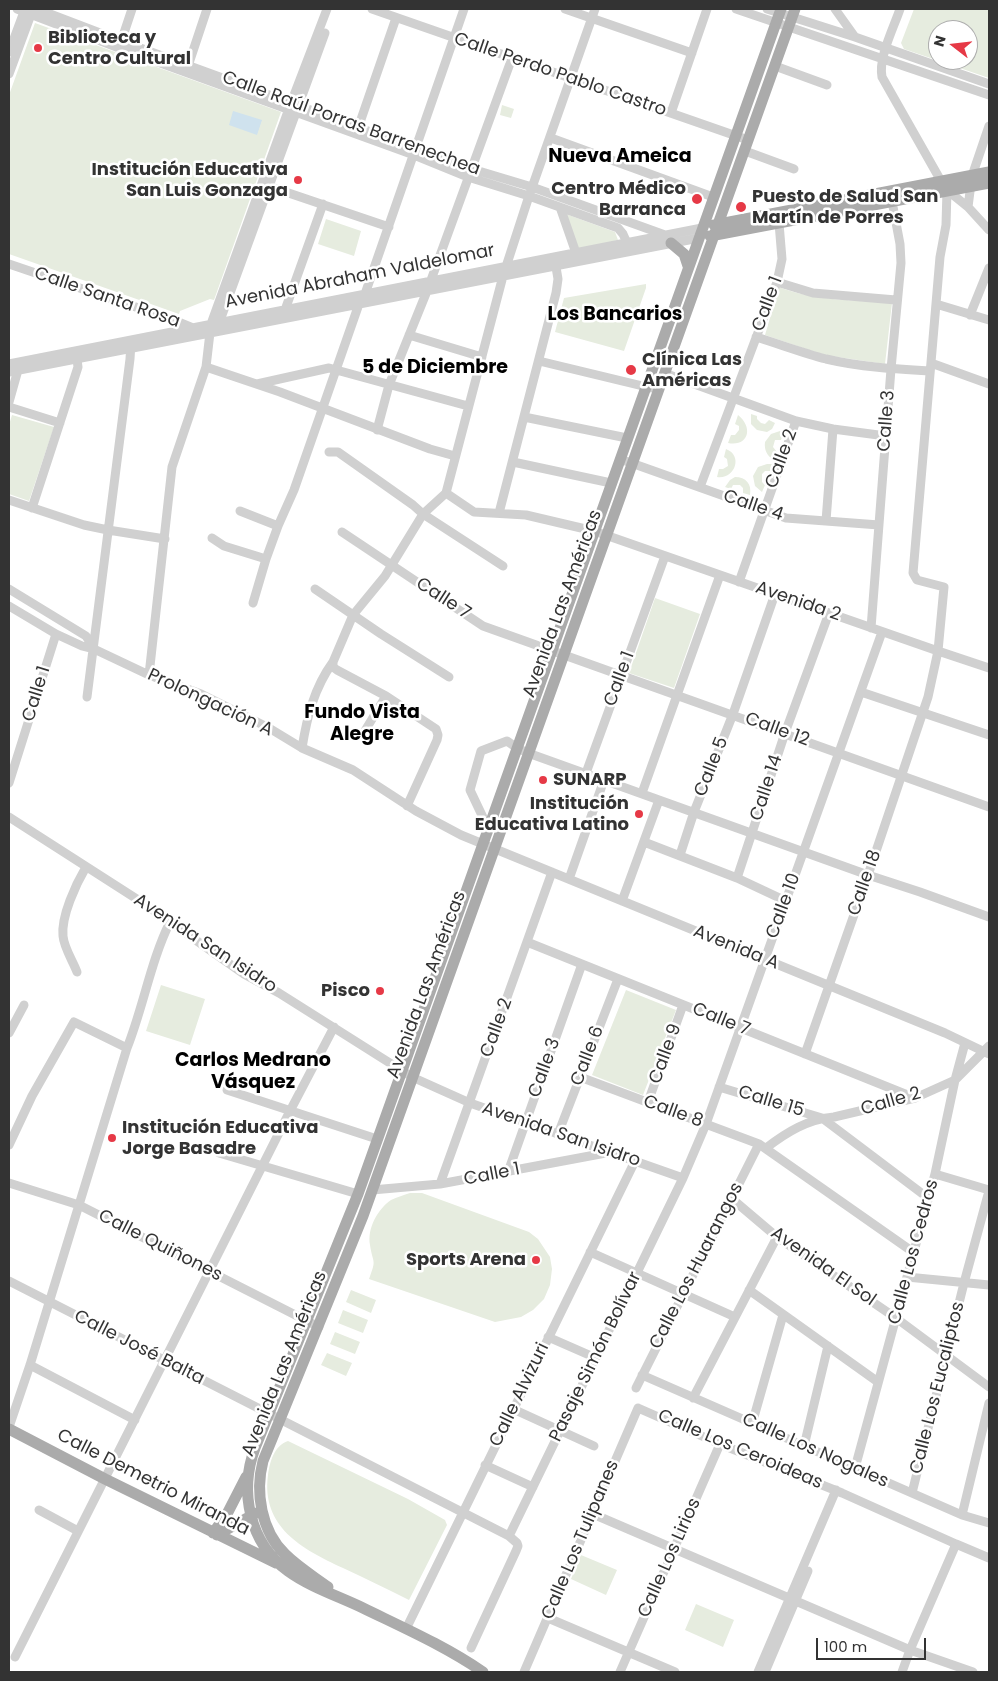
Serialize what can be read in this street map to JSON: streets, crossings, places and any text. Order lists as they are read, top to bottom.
{
  "streets": {
    "main road": ["Avenida Las Américas", "Calle Demetrio Miranda"],
    "street": [
      "Calle Perdo Pablo Castro",
      "Calle Raúl Porras Barrenechea",
      "Avenida Abraham Valdelomar",
      "Calle Santa Rosa",
      "Calle 1",
      "Calle 3",
      "Calle 2",
      "Calle 4",
      "Calle 7",
      "Avenida 2",
      "Prolongación A",
      "Calle 12",
      "Calle 5",
      "Calle 14",
      "Calle 18",
      "Calle 10",
      "Avenida San Isidro",
      "Avenida A",
      "Calle 9",
      "Calle 6",
      "Calle 15",
      "Calle 8",
      "Calle Quiñones",
      "Calle Los Cedros",
      "Calle Los Huarangos",
      "Avenida El Sol",
      "Calle José Balta",
      "Pasaje Simón Bolívar",
      "Calle Los Eucaliptos",
      "Calle Alvizuri",
      "Calle Los Ceroideas",
      "Calle Los Nogales",
      "Calle Los Tulipanes",
      "Calle Los Lirios"
    ]
  },
  "crossings": [
    ["Calle Perdo Pablo Castro", "Avenida Las Américas"],
    ["Calle Raúl Porras Barrenechea", "Avenida Abraham Valdelomar"],
    ["Avenida Abraham Valdelomar", "Calle Santa Rosa"],
    ["Avenida Abraham Valdelomar", "Avenida Las Américas"],
    ["Calle 1", "Calle 3"],
    ["Calle 1", "Calle 2"],
    ["Calle 1", "Calle 4"],
    ["Calle 1", "Avenida 2"],
    ["Calle 1", "Avenida Las Américas"],
    ["Calle 1", "Prolongación A"],
    ["Calle 1", "Calle 12"],
    ["Calle 1", "Avenida San Isidro"],
    ["Calle 3", "Calle 4"],
    ["Calle 3", "Calle 7"],
    ["Calle 3", "Avenida 2"],
    ["Calle 3", "Avenida San Isidro"],
    ["Calle 2", "Calle 4"],
    ["Calle 2", "Calle 7"],
    ["Calle 2", "Avenida 2"],
    ["Calle 2", "Avenida San Isidro"],
    ["Calle 2", "Avenida A"],
    ["Calle 2", "Calle 15"],
    ["Calle 2", "Calle 8"],
    ["Calle 2", "Calle Los Cedros"],
    ["Calle 2", "Calle Los Huarangos"],
    ["Calle 4", "Avenida Las Américas"],
    ["Calle 7", "Avenida Las Américas"],
    ["Calle 7", "Calle 12"],
    ["Calle 7", "Calle 18"],
    ["Calle 7", "Calle 10"],
    ["Calle 7", "Calle 9"],
    ["Calle 7", "Calle 6"],
    ["Avenida 2", "Avenida Las Américas"],
    ["Avenida 2", "Calle 5"],
    ["Avenida 2", "Calle 14"],
    ["Avenida 2", "Calle 18"],
    ["Avenida 2", "Calle 10"],
    ["Avenida Las Américas", "Calle 12"],
    ["Avenida Las Américas", "Avenida San Isidro"],
    ["Avenida Las Américas", "Avenida A"],
    ["Avenida Las Américas", "Calle Quiñones"],
    ["Avenida Las Américas", "Calle José Balta"],
    ["Avenida Las Américas", "Calle Demetrio Miranda"],
    ["Prolongación A", "Avenida A"],
    ["Calle 12", "Calle 5"],
    ["Calle 12", "Calle 14"],
    ["Calle 12", "Calle 18"],
    ["Calle 12", "Calle 10"],
    ["Calle 18", "Avenida A"],
    ["Calle 10", "Avenida San Isidro"],
    ["Calle 10", "Avenida A"],
    ["Calle 10", "Calle 15"],
    ["Calle 10", "Calle 8"],
    ["Calle 10", "Pasaje Simón Bolívar"],
    ["Avenida San Isidro", "Calle 6"],
    ["Avenida San Isidro", "Pasaje Simón Bolívar"],
    ["Avenida San Isidro", "Calle Alvizuri"],
    ["Calle 9", "Calle 8"],
    ["Calle 6", "Calle 8"],
    ["Calle 8", "Calle Los Cedros"],
    ["Calle 8", "Calle Los Huarangos"],
    ["Calle Los Cedros", "Avenida El Sol"],
    ["Calle Los Cedros", "Calle Los Nogales"],
    ["Calle Los Huarangos", "Avenida El Sol"],
    ["Calle Los Huarangos", "Calle Los Nogales"],
    ["Avenida El Sol", "Calle Los Eucaliptos"],
    ["Calle José Balta", "Calle Alvizuri"],
    ["Calle Los Eucaliptos", "Calle Los Nogales"],
    ["Calle Los Ceroideas", "Calle Los Tulipanes"],
    ["Calle Los Ceroideas", "Calle Los Lirios"]
  ],
  "districts": [
    "Nueva Ameica",
    "Los Bancarios",
    "5 de Diciembre",
    "Fundo Vista Alegre",
    "Carlos Medrano Vásquez"
  ],
  "places": [
    "Biblioteca y Centro Cultural",
    "Institución Educativa San Luis Gonzaga",
    "Centro Médico Barranca",
    "Puesto de Salud San Martín de Porres",
    "Clínica Las Américas",
    "SUNARP",
    "Institución Educativa Latino",
    "Pisco",
    "Institución Educativa Jorge Basadre",
    "Sports Arena"
  ],
  "scale_bar": "100 m",
  "north": "left"
}
